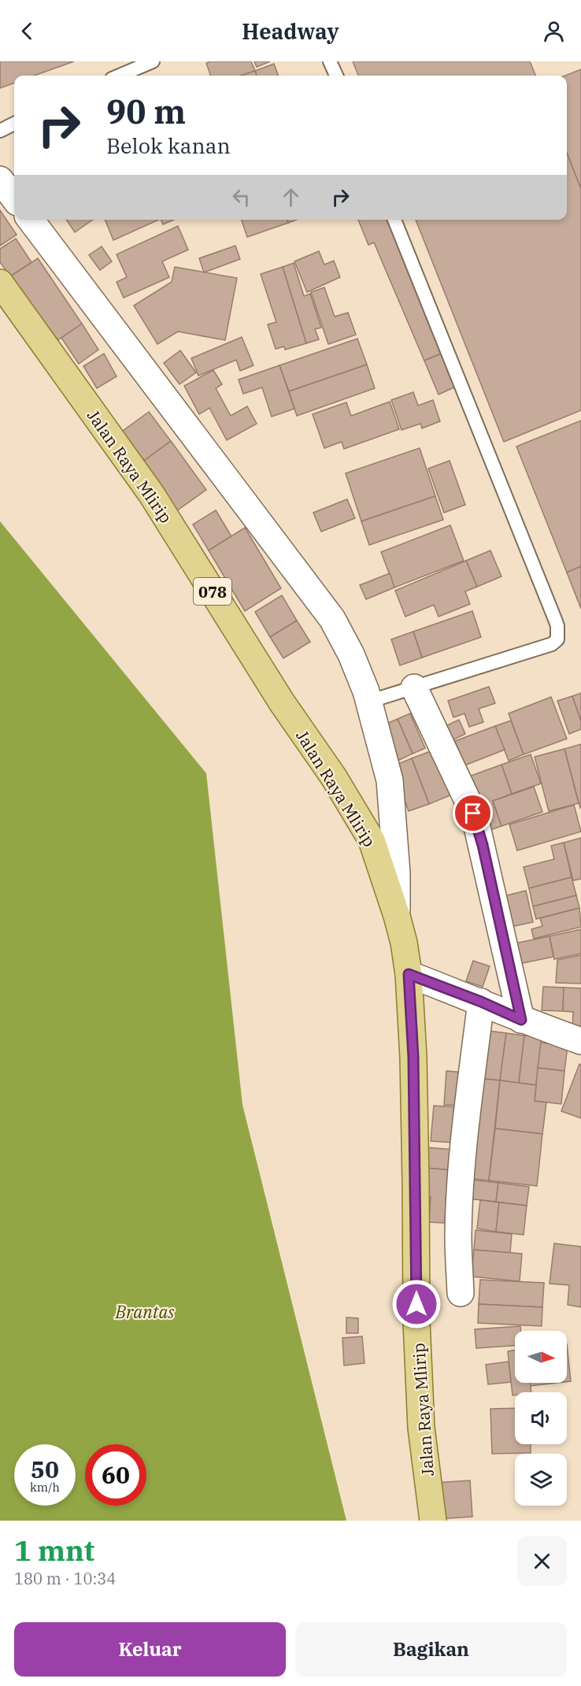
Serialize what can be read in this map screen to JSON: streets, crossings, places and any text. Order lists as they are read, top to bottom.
{
  "streets": {
    "main road": ["Jalan Raya Mlirip", "078"]
  },
  "water": ["Brantas"],
  "north": "right",
  "page": {
    "header": "Headway",
    "turn": ["90 m", "Belok kanan"],
    "speed": "50 km/h",
    "limit": "60",
    "heading": ["1 mnt", "180 m · 10:34"],
    "buttons": ["Keluar", "Bagikan"]
  }
}
